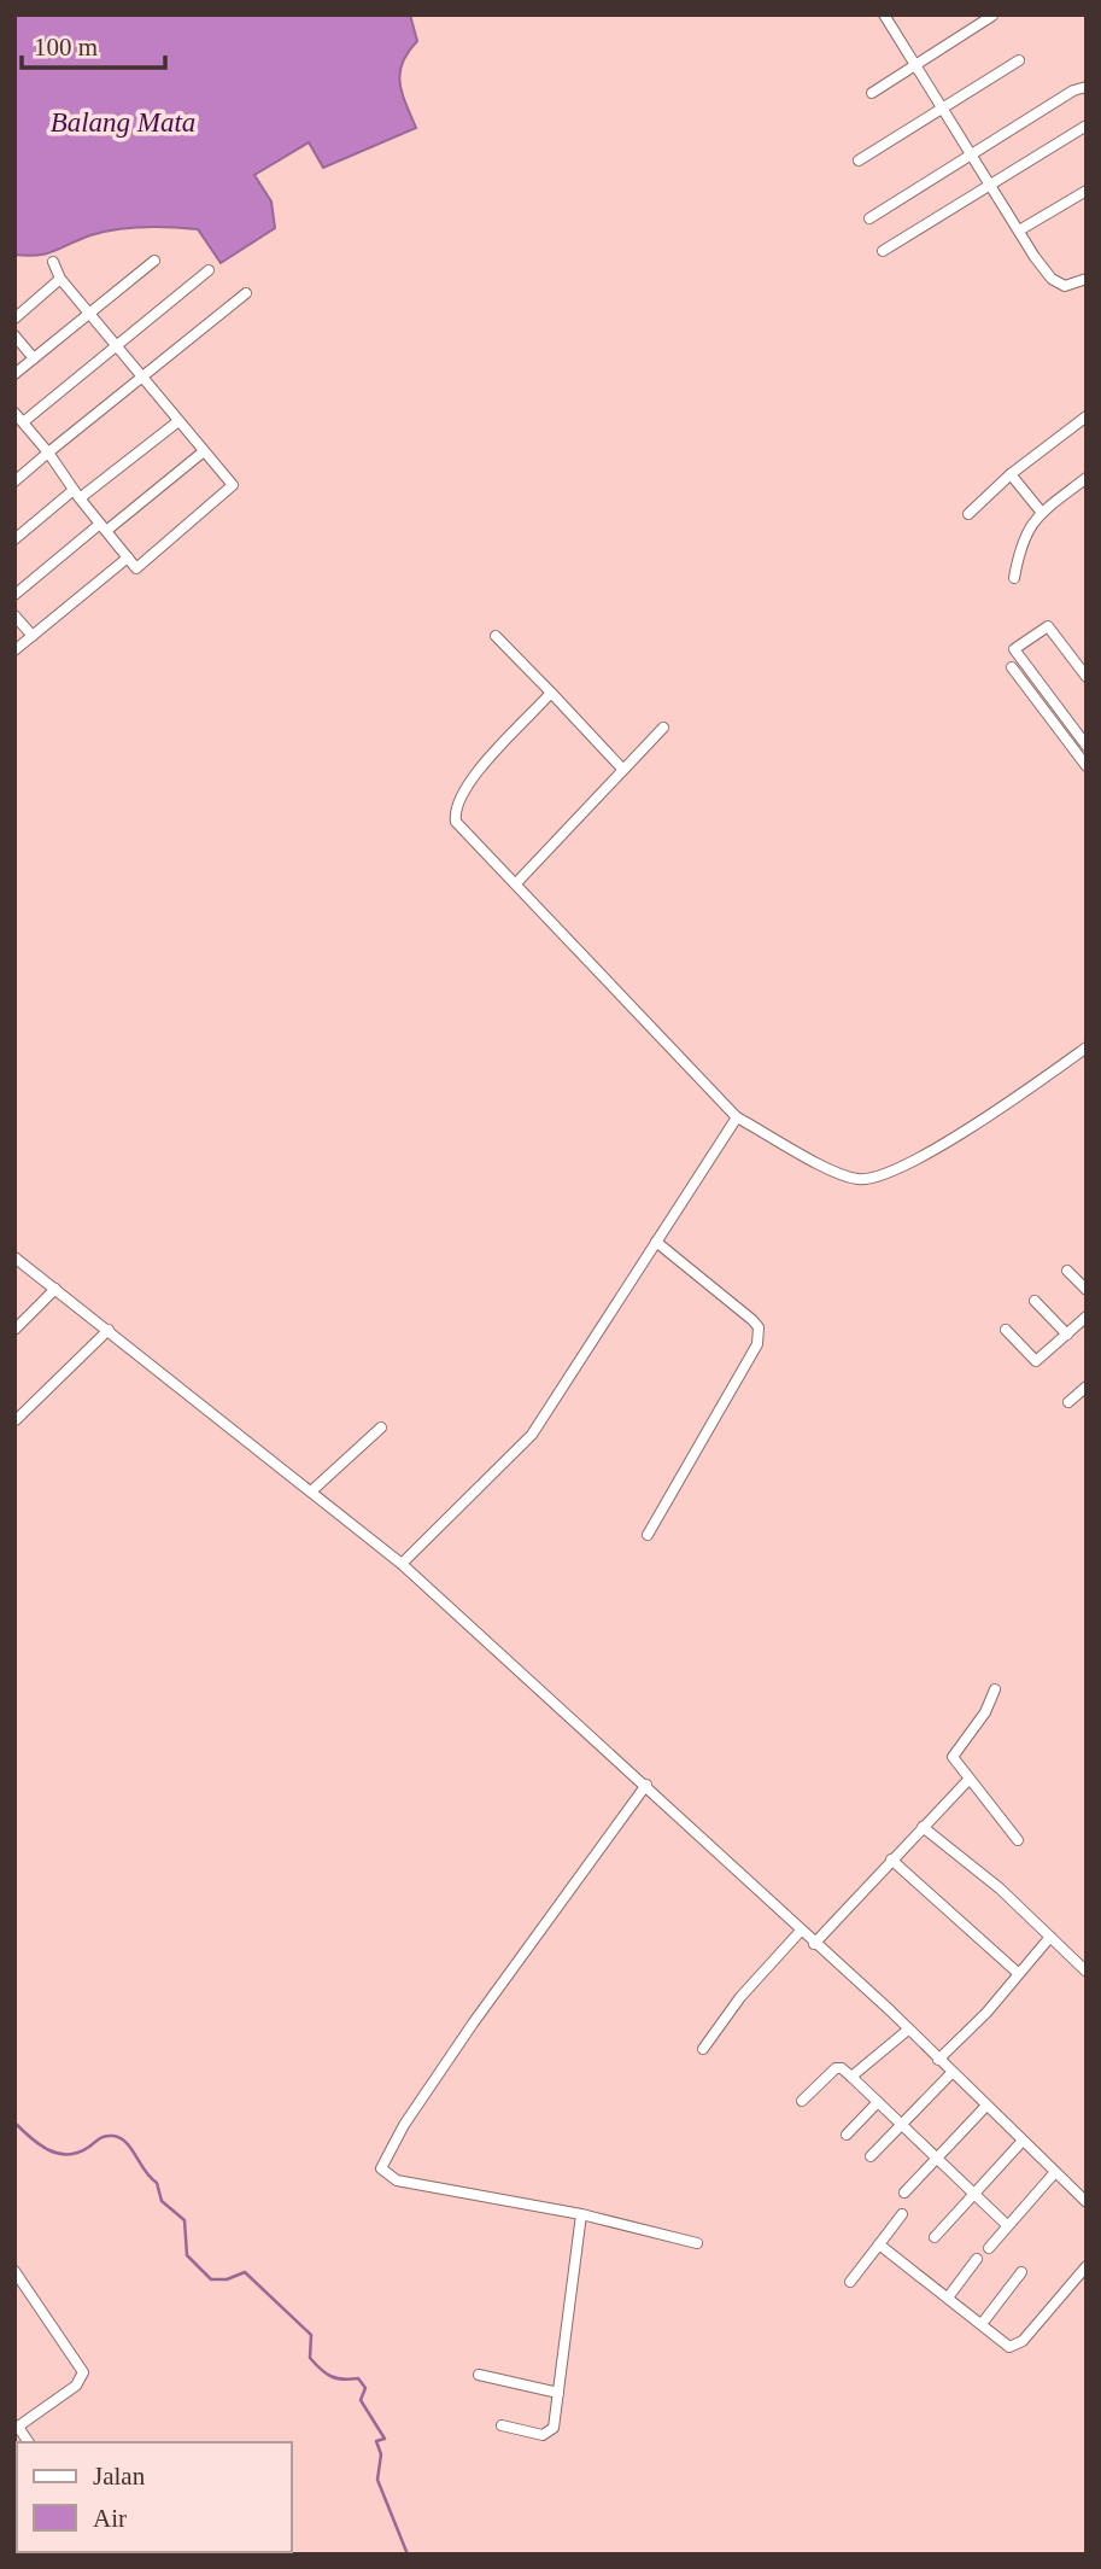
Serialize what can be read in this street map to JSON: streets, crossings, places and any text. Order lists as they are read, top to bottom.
{
  "water": ["Balang Mata"],
  "legend": ["Jalan", "Air"],
  "scale_bar": "100 m"
}
